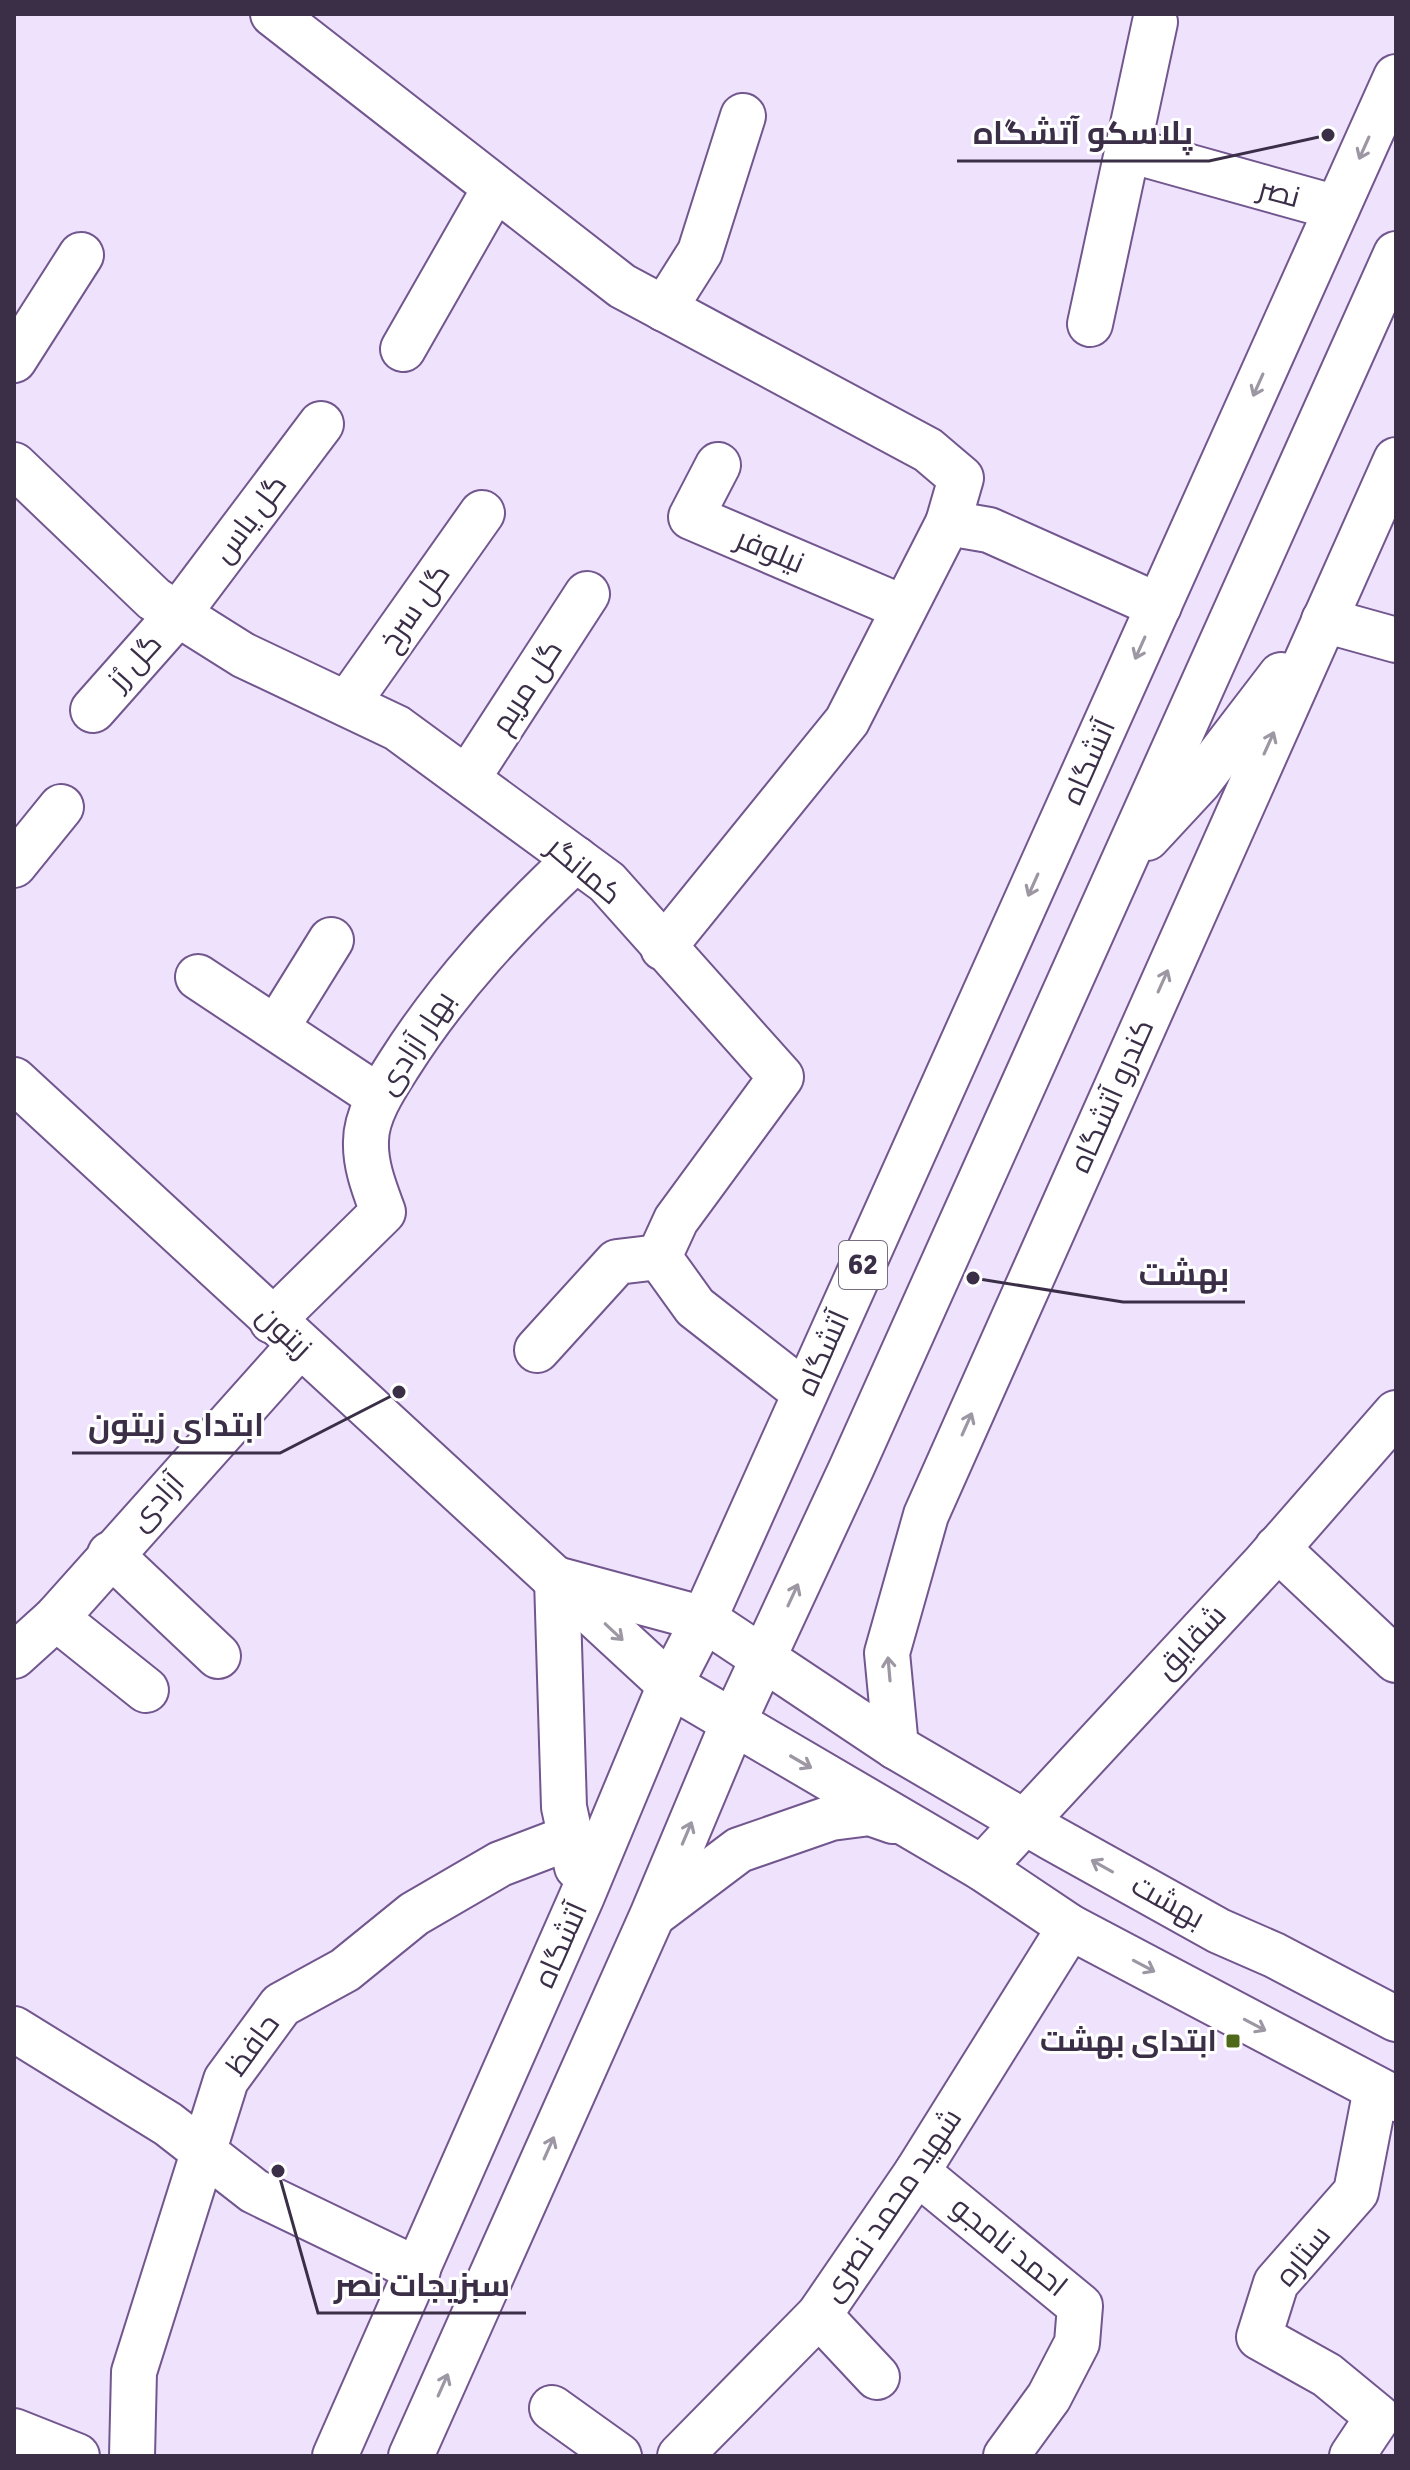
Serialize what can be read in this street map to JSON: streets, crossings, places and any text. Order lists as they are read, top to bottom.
{
  "streets": {
    "street": [
      "نصر",
      "گل یاس",
      "نیلوفر",
      "گل سرخ",
      "گل رُز",
      "گل مریم",
      "آتشگاه",
      "کمانگر",
      "بهار آزادی",
      "کندرو آتشگاه",
      "62",
      "زیتون",
      "آزادی",
      "شقایق",
      "بهشت",
      "حافظ",
      "شهید محمد نصری",
      "احمد نامجو",
      "ستاره"
    ]
  },
  "crossings": [
    ["نصر", "آتشگاه"],
    ["گل یاس", "گل رُز"],
    ["گل یاس", "کمانگر"],
    ["گل سرخ", "کمانگر"],
    ["گل رُز", "کمانگر"],
    ["گل مریم", "کمانگر"],
    ["آتشگاه", "زیتون"],
    ["آتشگاه", "بهشت"],
    ["کمانگر", "بهار آزادی"],
    ["بهار آزادی", "زیتون"],
    ["بهار آزادی", "آزادی"],
    ["کندرو آتشگاه", "بهشت"],
    ["62", "زیتون"],
    ["62", "بهشت"],
    ["زیتون", "آزادی"],
    ["زیتون", "بهشت"],
    ["شقایق", "بهشت"],
    ["شهید محمد نصری", "احمد نامجو"]
  ],
  "places": {
    "other": [
      "پلاسکو آتشگاه",
      "بهشت",
      "ابتدای زیتون",
      "سبزیجات نصر"
    ],
    "transit": ["ابتدای بهشت"]
  }
}
